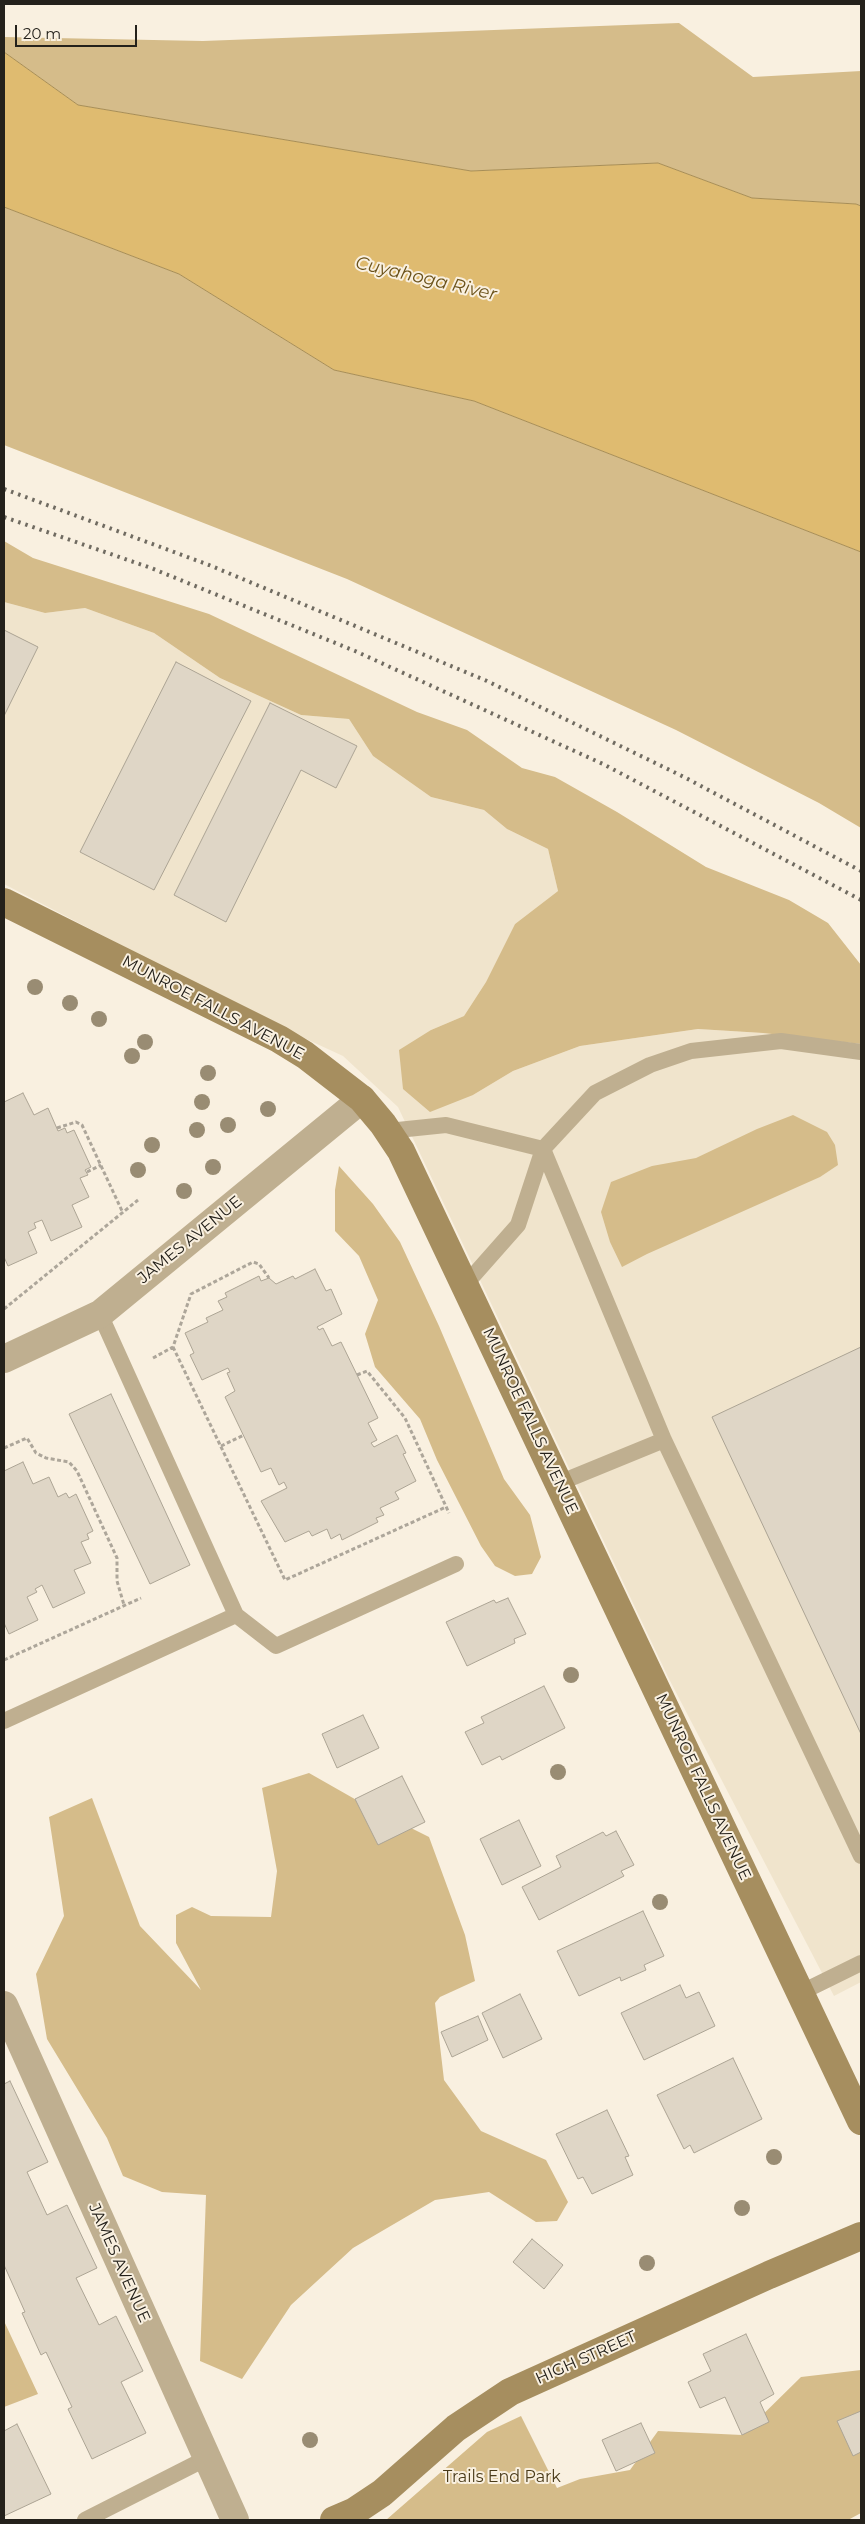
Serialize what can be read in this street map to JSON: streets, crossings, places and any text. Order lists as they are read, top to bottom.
{
  "streets": {
    "street": ["MUNROE FALLS AVENUE", "JAMES AVENUE", "HIGH STREET"]
  },
  "crossings": [
    ["MUNROE FALLS AVENUE", "JAMES AVENUE"]
  ],
  "water": ["Cuyahoga River"],
  "parks": ["Trails End Park"],
  "scale_bar": "20 m"
}
